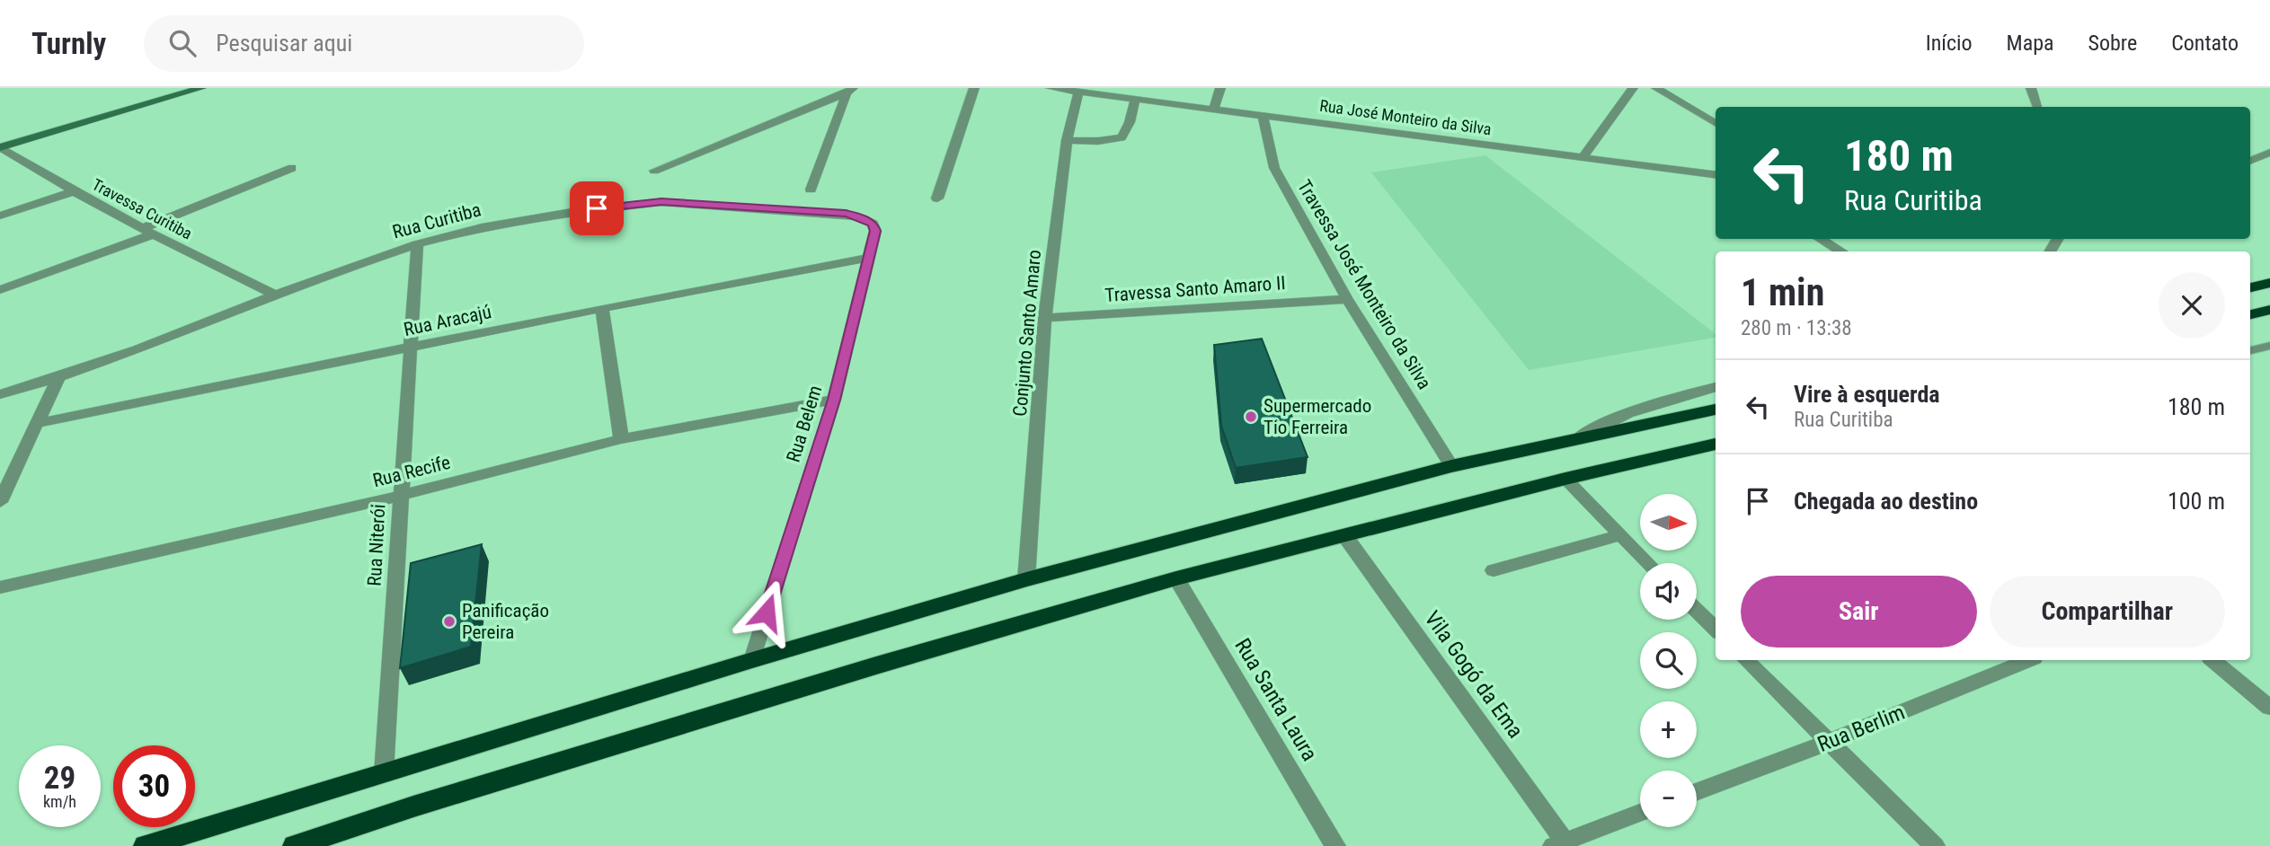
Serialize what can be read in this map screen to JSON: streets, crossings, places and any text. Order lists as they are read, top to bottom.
{
  "streets": {
    "street": [
      "Rua José Monteiro da Silva",
      "Travessa Curitiba",
      "Rua Curitiba",
      "Travessa José Monteiro da Silva",
      "Travessa Santo Amaro II",
      "Rua Aracajú",
      "Conjunto Santo Amaro",
      "Rua Belem",
      "Rua Recife",
      "Rua Niterói",
      "Vila Gogó da Ema",
      "Rua Santa Laura",
      "Rua Berlim"
    ]
  },
  "crossings": [
    ["Rua José Monteiro da Silva", "Travessa José Monteiro da Silva"],
    ["Rua José Monteiro da Silva", "Conjunto Santo Amaro"],
    ["Travessa Curitiba", "Rua Curitiba"],
    ["Rua Curitiba", "Rua Belem"],
    ["Rua Curitiba", "Rua Niterói"],
    ["Travessa José Monteiro da Silva", "Travessa Santo Amaro II"],
    ["Travessa Santo Amaro II", "Conjunto Santo Amaro"],
    ["Rua Aracajú", "Rua Belem"],
    ["Rua Aracajú", "Rua Niterói"],
    ["Rua Belem", "Rua Recife"],
    ["Rua Recife", "Rua Niterói"]
  ],
  "places": ["Supermercado Tio Ferreira", "Panificação Pereira"],
  "north": "right",
  "page": {
    "header": "Turnly",
    "search": "Pesquisar aqui",
    "nav": [
      "Início",
      "Mapa",
      "Sobre",
      "Contato"
    ],
    "turn": ["180 m", "Rua Curitiba"],
    "heading": ["1 min", "280 m · 13:38"],
    "list": [
      {
        "name": "Vire à esquerda",
        "note": "Rua Curitiba",
        "value": "180 m"
      },
      {
        "name": "Chegada ao destino",
        "value": "100 m"
      }
    ],
    "map_buttons": ["+", "−"],
    "buttons": ["Sair", "Compartilhar"],
    "speed": "29 km/h",
    "limit": "30"
  }
}
